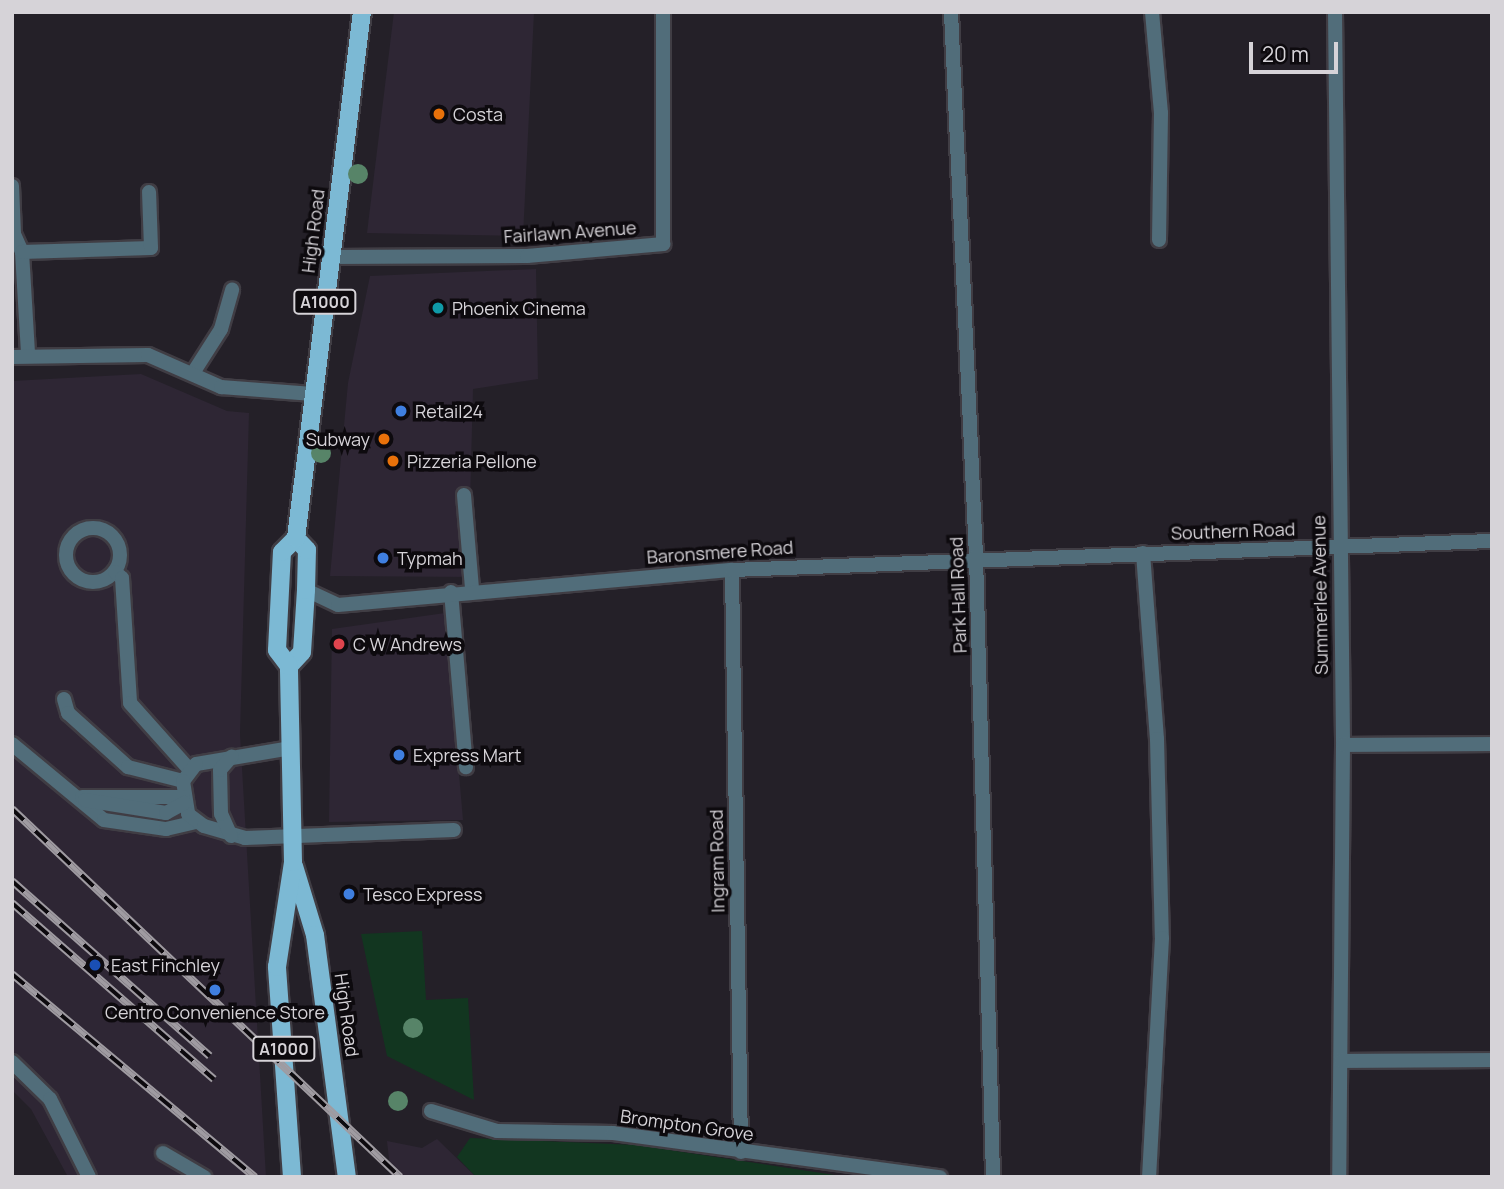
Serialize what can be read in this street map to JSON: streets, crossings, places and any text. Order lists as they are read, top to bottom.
{
  "streets": {
    "main road": ["High Road", "A1000"],
    "street": [
      "Fairlawn Avenue",
      "Southern Road",
      "Baronsmere Road",
      "Park Hall Road",
      "Summerlee Avenue",
      "Ingram Road",
      "Brompton Grove"
    ]
  },
  "crossings": [
    ["High Road", "Fairlawn Avenue"],
    ["High Road", "Baronsmere Road"],
    ["Southern Road", "Baronsmere Road"],
    ["Southern Road", "Summerlee Avenue"],
    ["Baronsmere Road", "Park Hall Road"],
    ["Baronsmere Road", "Ingram Road"],
    ["Ingram Road", "Brompton Grove"]
  ],
  "places": [
    "Costa",
    "Phoenix Cinema",
    "Retail24",
    "Subway",
    "Pizzeria Pellone",
    "Typmah",
    "C W Andrews",
    "Express Mart",
    "Tesco Express",
    "East Finchley",
    "Centro Convenience Store"
  ],
  "scale_bar": "20 m"
}
